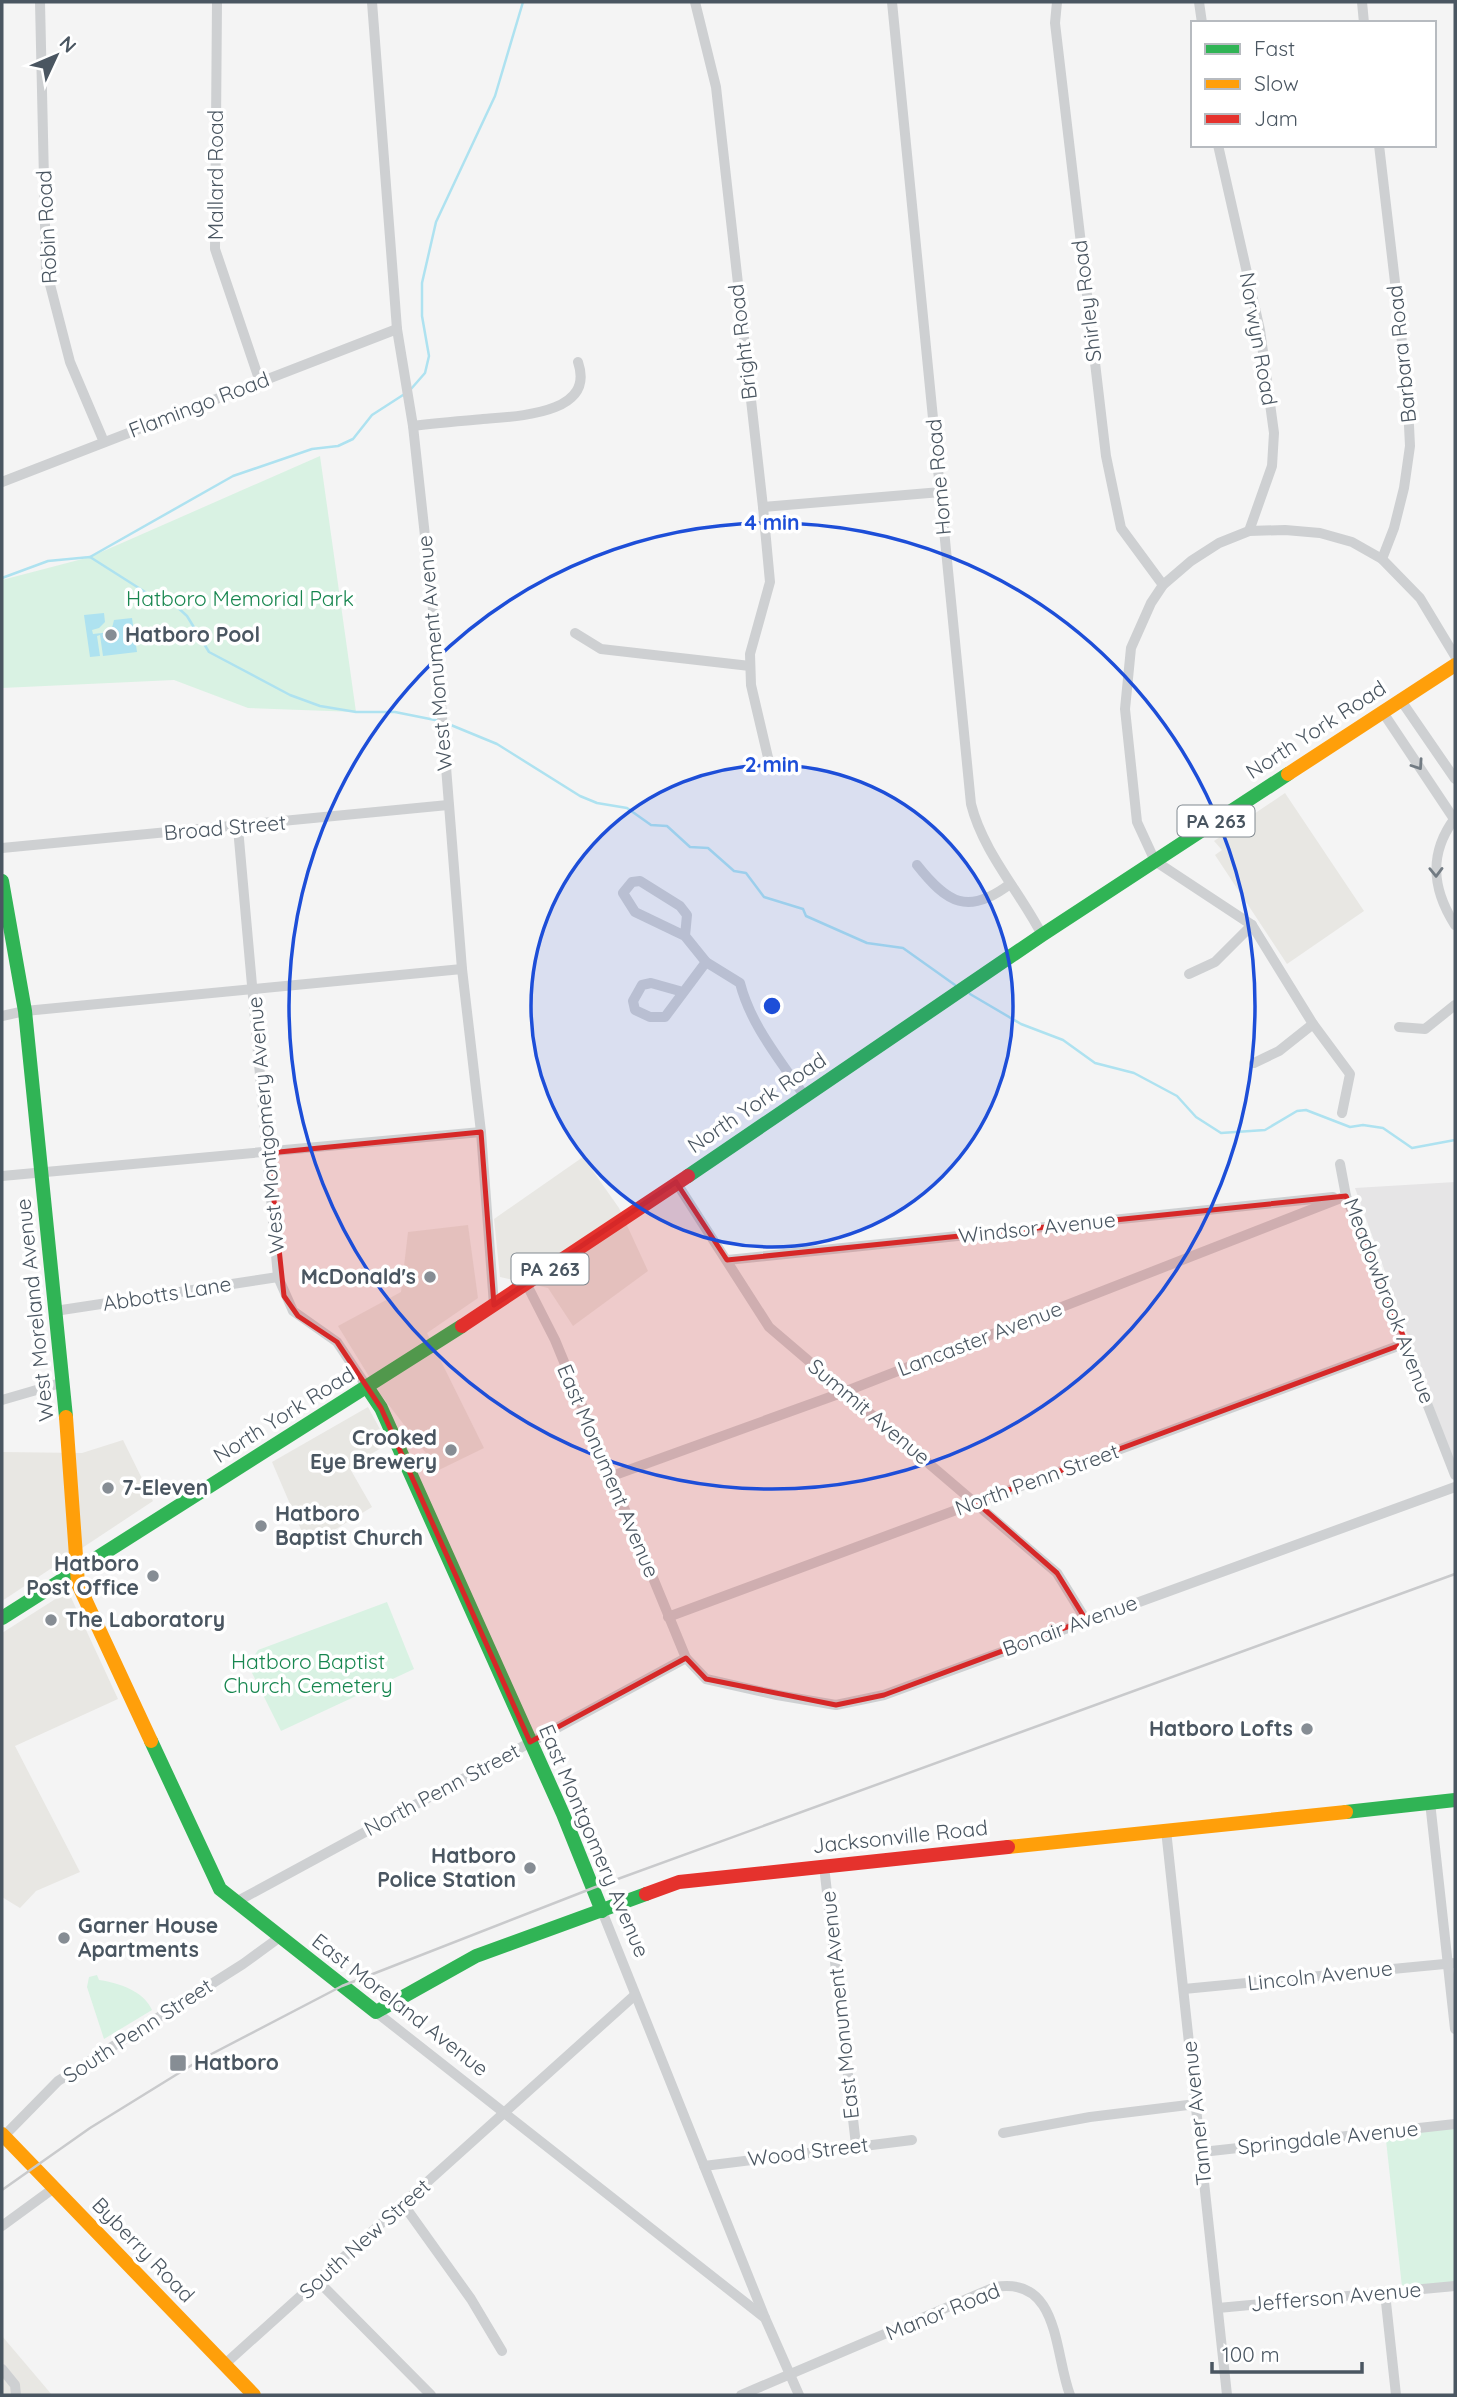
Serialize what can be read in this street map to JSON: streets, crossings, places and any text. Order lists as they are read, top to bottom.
{
  "streets": {
    "main road": [
      "North York Road",
      "PA 263",
      "West Moreland Avenue",
      "Jacksonville Road",
      "East Montgomery Avenue",
      "East Moreland Avenue",
      "Byberry Road"
    ],
    "street": [
      "Mallard Road",
      "Robin Road",
      "Shirley Road",
      "Norwyn Road",
      "Bright Road",
      "Barbara Road",
      "Flamingo Road",
      "Home Road",
      "West Monument Avenue",
      "Broad Street",
      "West Montgomery Avenue",
      "Windsor Avenue",
      "Abbotts Lane",
      "Meadowbrook Avenue",
      "Lancaster Avenue",
      "Summit Avenue",
      "East Monument Avenue",
      "North Penn Street",
      "Bonair Avenue",
      "Lincoln Avenue",
      "South Penn Street",
      "Tanner Avenue",
      "Springdale Avenue",
      "Wood Street",
      "South New Street",
      "Jefferson Avenue",
      "Manor Road"
    ]
  },
  "crossings": [
    ["Mallard Road", "Flamingo Road"],
    ["Robin Road", "Flamingo Road"],
    ["Flamingo Road", "West Monument Avenue"],
    ["Home Road", "North York Road"],
    ["West Monument Avenue", "North York Road"],
    ["West Monument Avenue", "Broad Street"],
    ["North York Road", "PA 263"],
    ["North York Road", "West Montgomery Avenue"],
    ["North York Road", "West Moreland Avenue"],
    ["North York Road", "Summit Avenue"],
    ["North York Road", "East Monument Avenue"],
    ["North York Road", "East Montgomery Avenue"],
    ["North York Road", "East Moreland Avenue"],
    ["PA 263", "West Moreland Avenue"],
    ["PA 263", "East Moreland Avenue"],
    ["Broad Street", "West Montgomery Avenue"],
    ["West Montgomery Avenue", "Abbotts Lane"],
    ["West Montgomery Avenue", "East Montgomery Avenue"],
    ["Windsor Avenue", "Meadowbrook Avenue"],
    ["Windsor Avenue", "Lancaster Avenue"],
    ["Windsor Avenue", "Summit Avenue"],
    ["Abbotts Lane", "West Moreland Avenue"],
    ["Meadowbrook Avenue", "Lancaster Avenue"],
    ["Meadowbrook Avenue", "North Penn Street"],
    ["West Moreland Avenue", "East Moreland Avenue"],
    ["Lancaster Avenue", "Summit Avenue"],
    ["Lancaster Avenue", "East Monument Avenue"],
    ["Summit Avenue", "North Penn Street"],
    ["Summit Avenue", "Bonair Avenue"],
    ["East Monument Avenue", "North Penn Street"],
    ["East Monument Avenue", "Bonair Avenue"],
    ["East Monument Avenue", "Jacksonville Road"],
    ["East Monument Avenue", "Wood Street"],
    ["North Penn Street", "Bonair Avenue"],
    ["North Penn Street", "East Montgomery Avenue"],
    ["North Penn Street", "East Moreland Avenue"],
    ["Jacksonville Road", "East Montgomery Avenue"],
    ["Jacksonville Road", "East Moreland Avenue"],
    ["Jacksonville Road", "Tanner Avenue"],
    ["East Montgomery Avenue", "East Moreland Avenue"],
    ["East Montgomery Avenue", "Wood Street"],
    ["East Montgomery Avenue", "South New Street"],
    ["Lincoln Avenue", "Tanner Avenue"],
    ["East Moreland Avenue", "South Penn Street"],
    ["East Moreland Avenue", "South New Street"],
    ["East Moreland Avenue", "Manor Road"],
    ["South Penn Street", "Byberry Road"],
    ["Tanner Avenue", "Springdale Avenue"],
    ["Tanner Avenue", "Jefferson Avenue"],
    ["South New Street", "Byberry Road"]
  ],
  "parks": ["Hatboro Memorial Park", "Hatboro Baptist Church Cemetery"],
  "places": {
    "other": [
      "Hatboro Pool",
      "McDonald's",
      "Crooked Eye Brewery",
      "7-Eleven",
      "Hatboro Baptist Church",
      "Hatboro Post Office",
      "The Laboratory",
      "Hatboro Lofts",
      "Hatboro Police Station",
      "Garner House Apartments"
    ],
    "transit": ["Hatboro"]
  },
  "legend": ["Fast", "Slow", "Jam"],
  "scale_bar": "100 m",
  "north": "top right",
  "rings": ["4 min", "2 min"]
}
